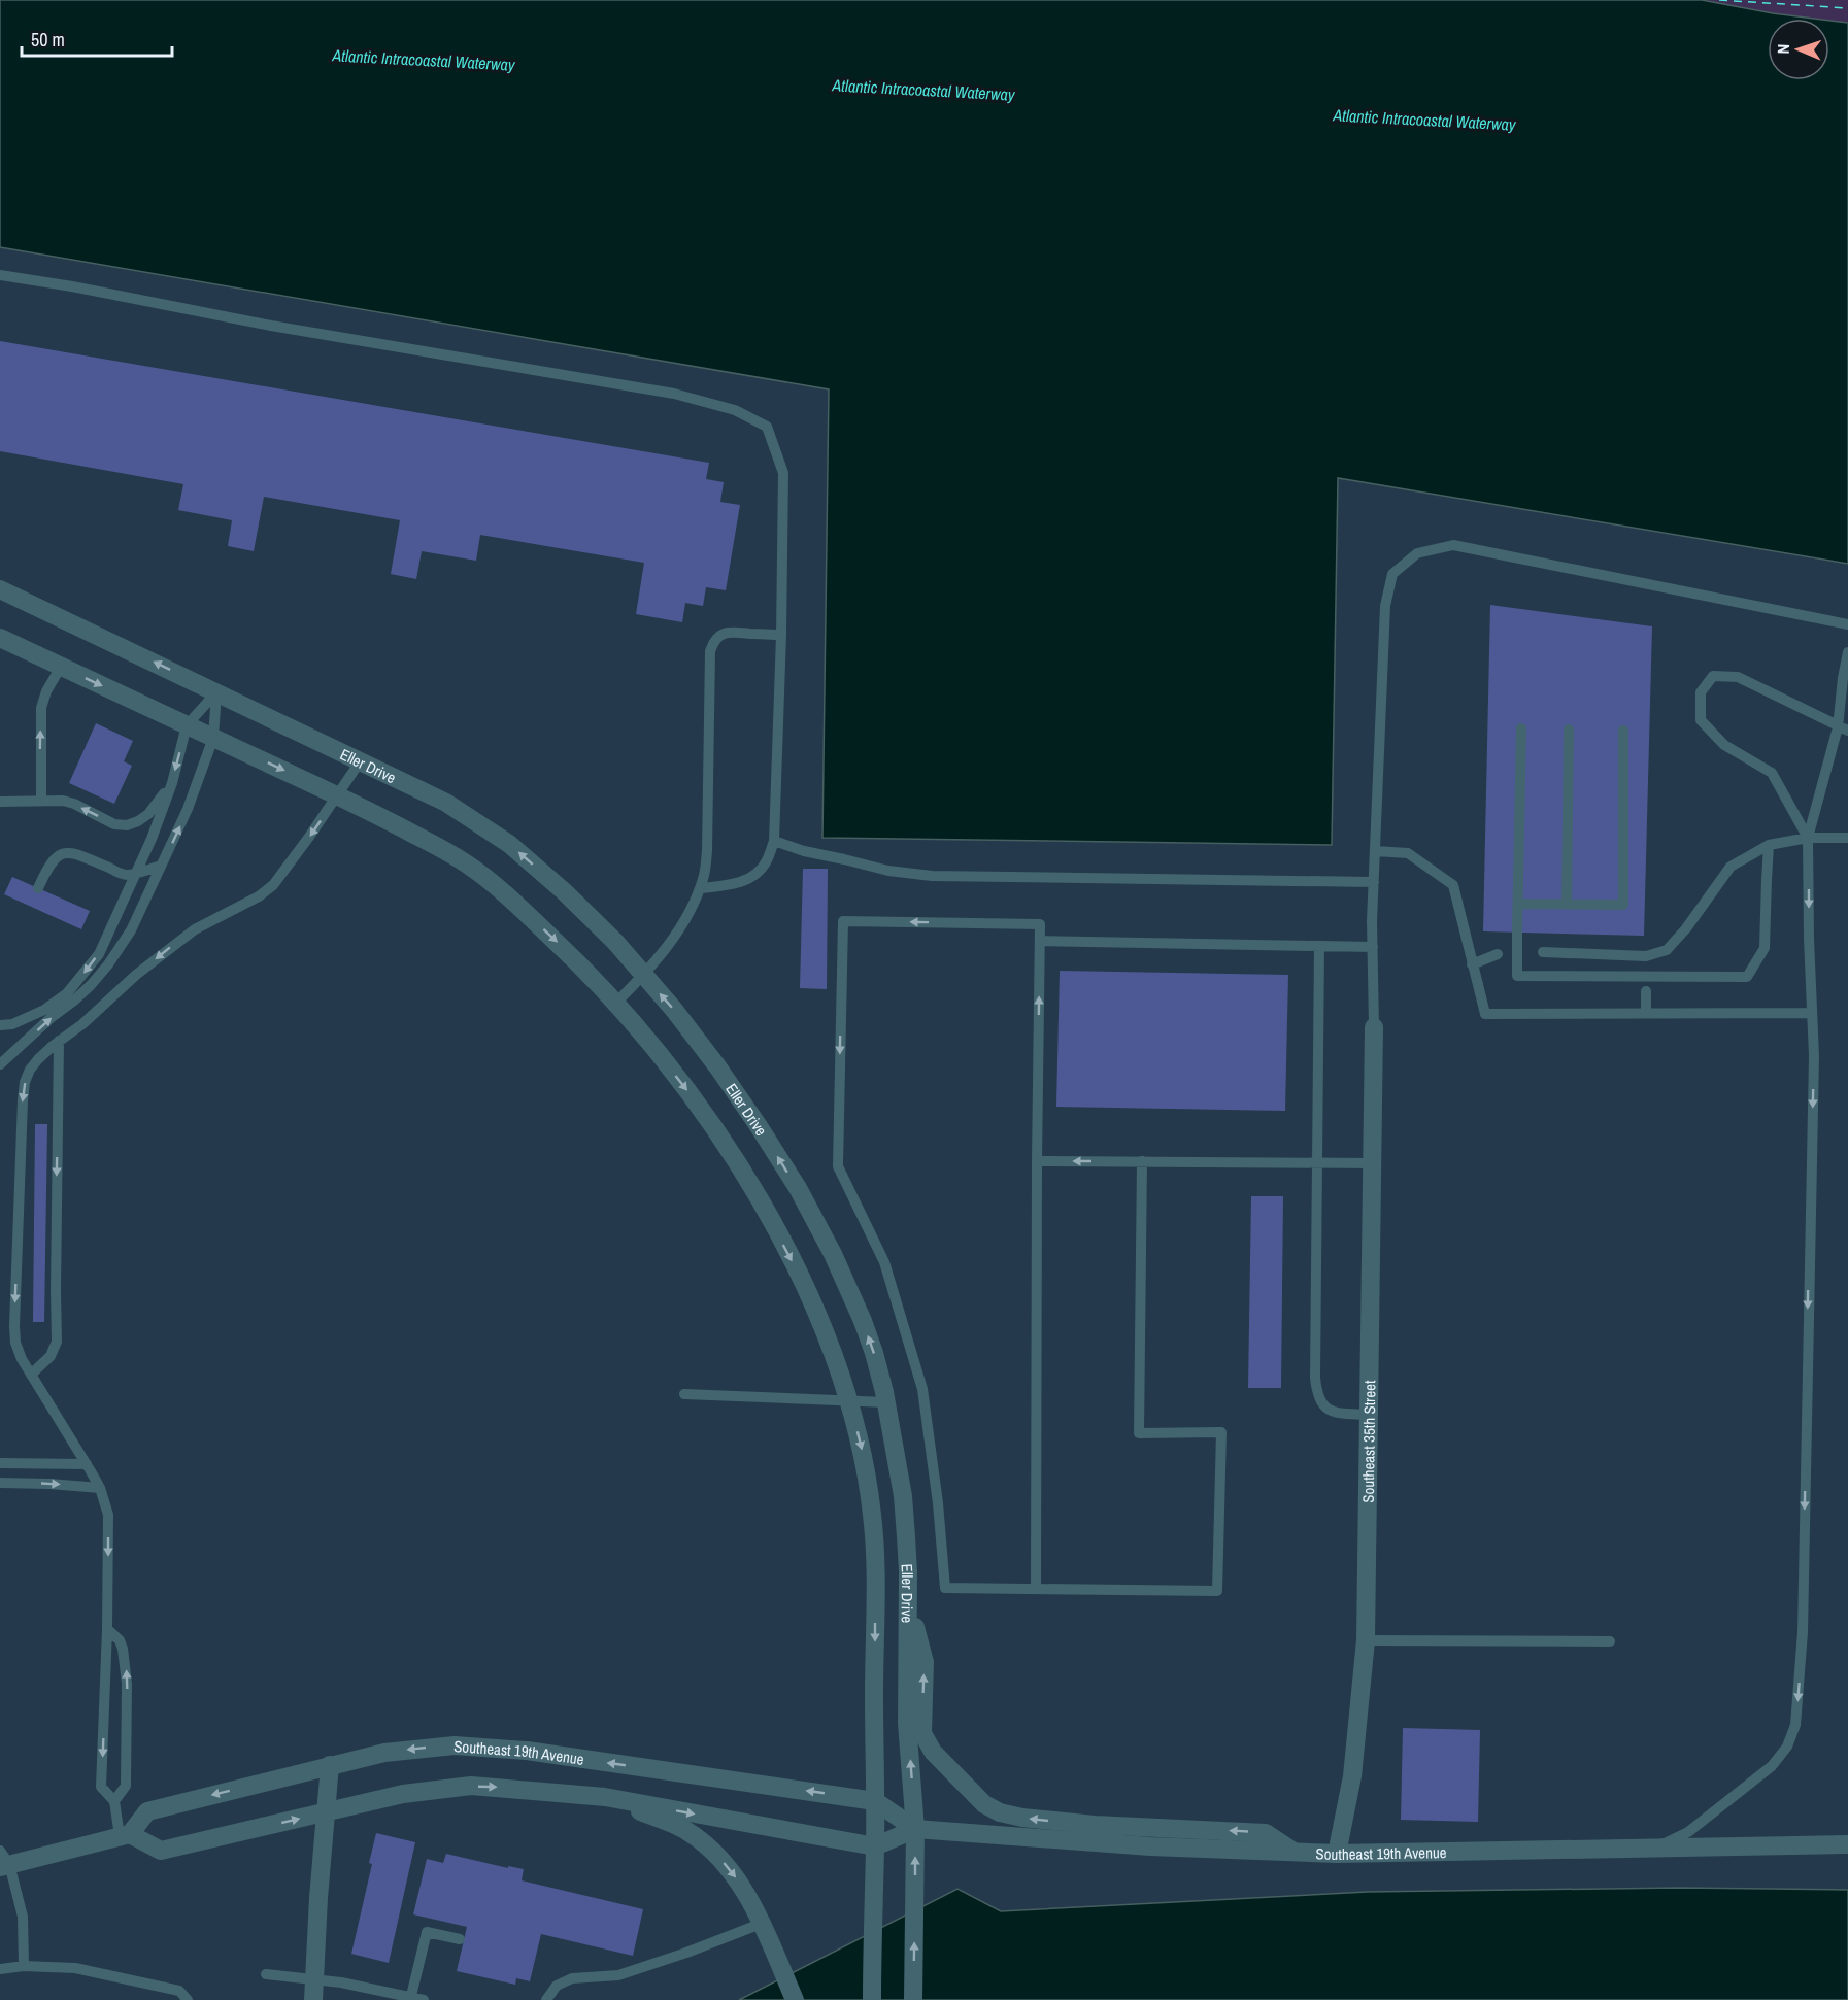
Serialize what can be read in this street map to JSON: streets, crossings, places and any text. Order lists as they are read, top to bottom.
{
  "streets": {
    "street": ["Eller Drive", "Southeast 35th Street", "Southeast 19th Avenue"]
  },
  "crossings": [
    ["Eller Drive", "Southeast 19th Avenue"],
    ["Southeast 35th Street", "Southeast 19th Avenue"]
  ],
  "water": ["Atlantic Intracoastal Waterway"],
  "scale_bar": "50 m",
  "north": "left"
}
